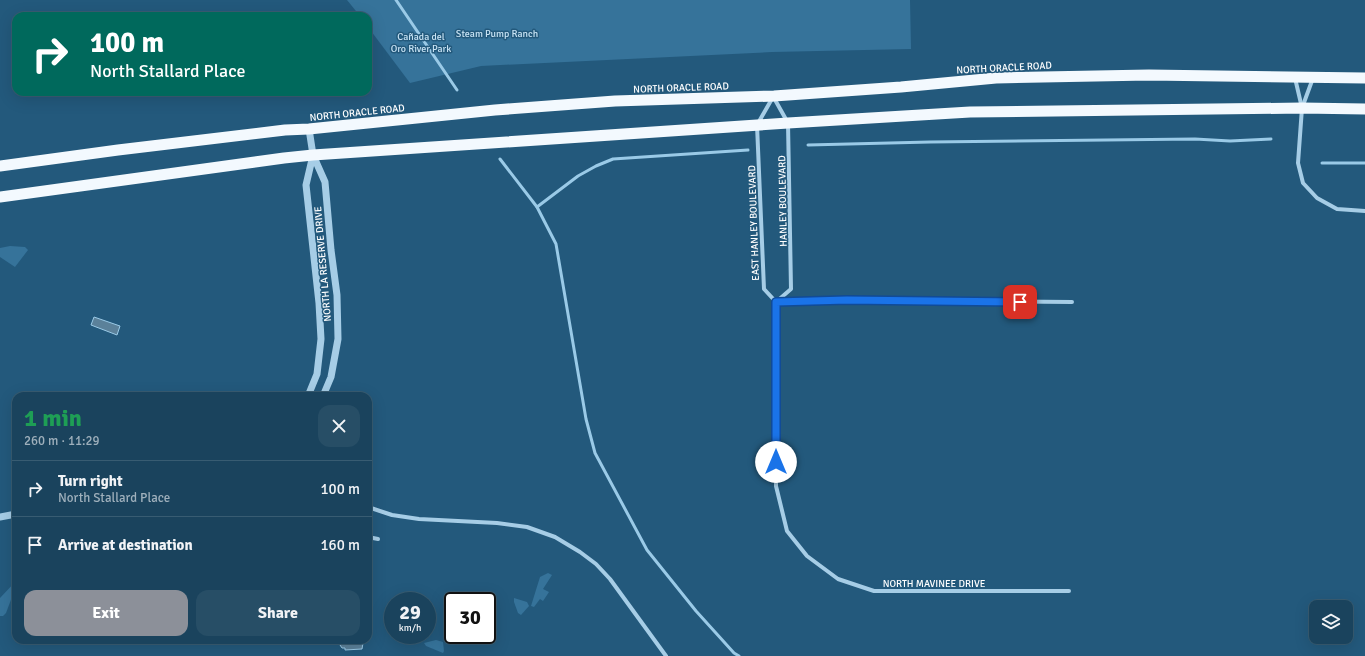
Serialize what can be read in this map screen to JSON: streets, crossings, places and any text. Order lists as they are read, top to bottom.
{
  "streets": {
    "highway": ["NORTH ORACLE ROAD"],
    "street": [
      "HANLEY BOULEVARD",
      "EAST HANLEY BOULEVARD",
      "NORTH LA RESERVE DRIVE",
      "NORTH MAVINEE DRIVE"
    ]
  },
  "crossings": [
    ["NORTH ORACLE ROAD", "HANLEY BOULEVARD"],
    ["NORTH ORACLE ROAD", "NORTH LA RESERVE DRIVE"],
    ["HANLEY BOULEVARD", "EAST HANLEY BOULEVARD"],
    ["HANLEY BOULEVARD", "NORTH MAVINEE DRIVE"],
    ["EAST HANLEY BOULEVARD", "NORTH MAVINEE DRIVE"]
  ],
  "parks": ["Steam Pump Ranch", "Cañada del Oro River Park"],
  "page": {
    "turn": ["100 m", "North Stallard Place"],
    "heading": ["1 min", "260 m · 11:29"],
    "list": [
      {
        "name": "Turn right",
        "note": "North Stallard Place",
        "value": "100 m"
      },
      {
        "name": "Arrive at destination",
        "value": "160 m"
      }
    ],
    "buttons": ["Exit", "Share"],
    "speed": "29 km/h",
    "limit": "30"
  }
}
